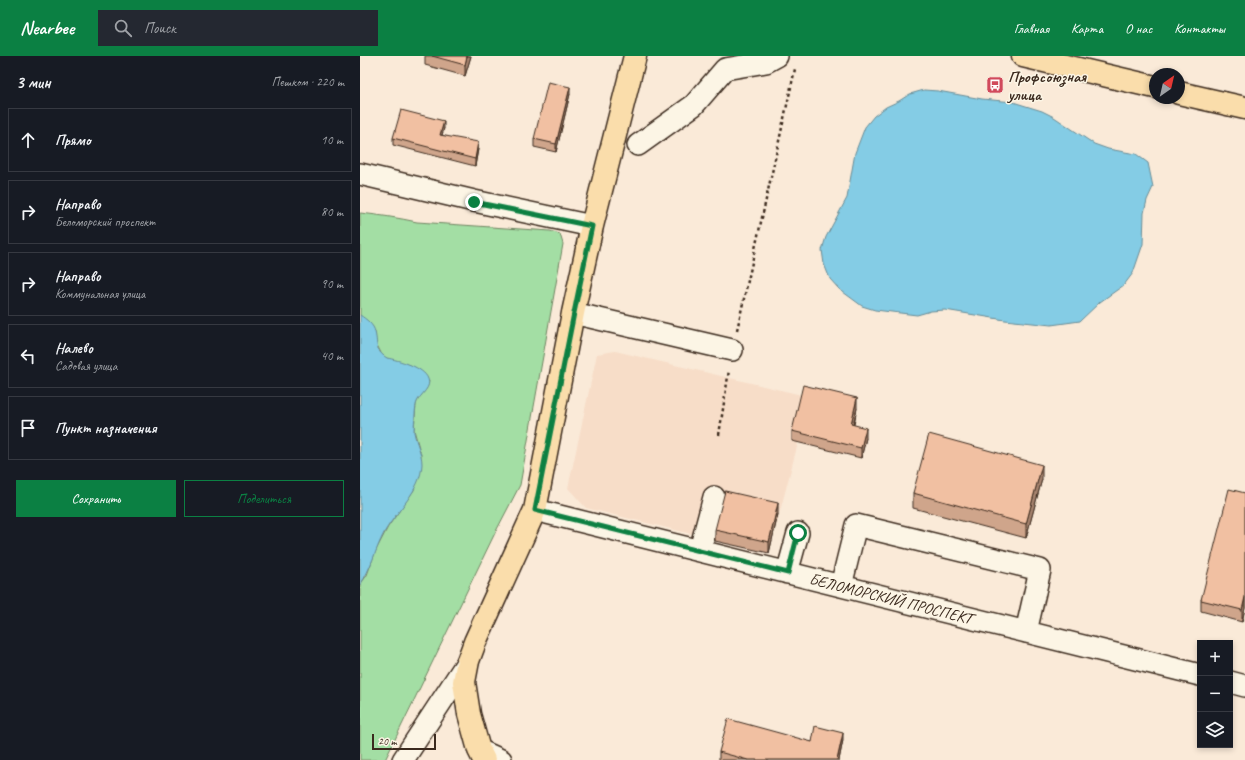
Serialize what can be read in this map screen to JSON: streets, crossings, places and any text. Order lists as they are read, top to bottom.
{
  "streets": {
    "street": ["БЕЛОМОРСКИЙ ПРОСПЕКТ"]
  },
  "places": {
    "bus stop": ["Профсоюзная улица"]
  },
  "scale_bar": "20 m",
  "north": "top right",
  "page": {
    "header": "Nearbee",
    "search": "Поиск",
    "nav": [
      "Главная",
      "Карта",
      "О нас",
      "Контакты"
    ],
    "heading": ["3 мин", "Пешком · 220 m"],
    "list": [
      ["Прямо", "10 m"],
      ["Направо", "Беломорский проспект", "80 m"],
      ["Направо", "Коммунальная улица", "90 m"],
      ["Налево", "Садовая улица", "40 m"],
      "Пункт назначения"
    ],
    "buttons": ["Сохранить", "Поделиться"],
    "map_buttons": ["+", "−"],
    "scale": "20 m"
  }
}
